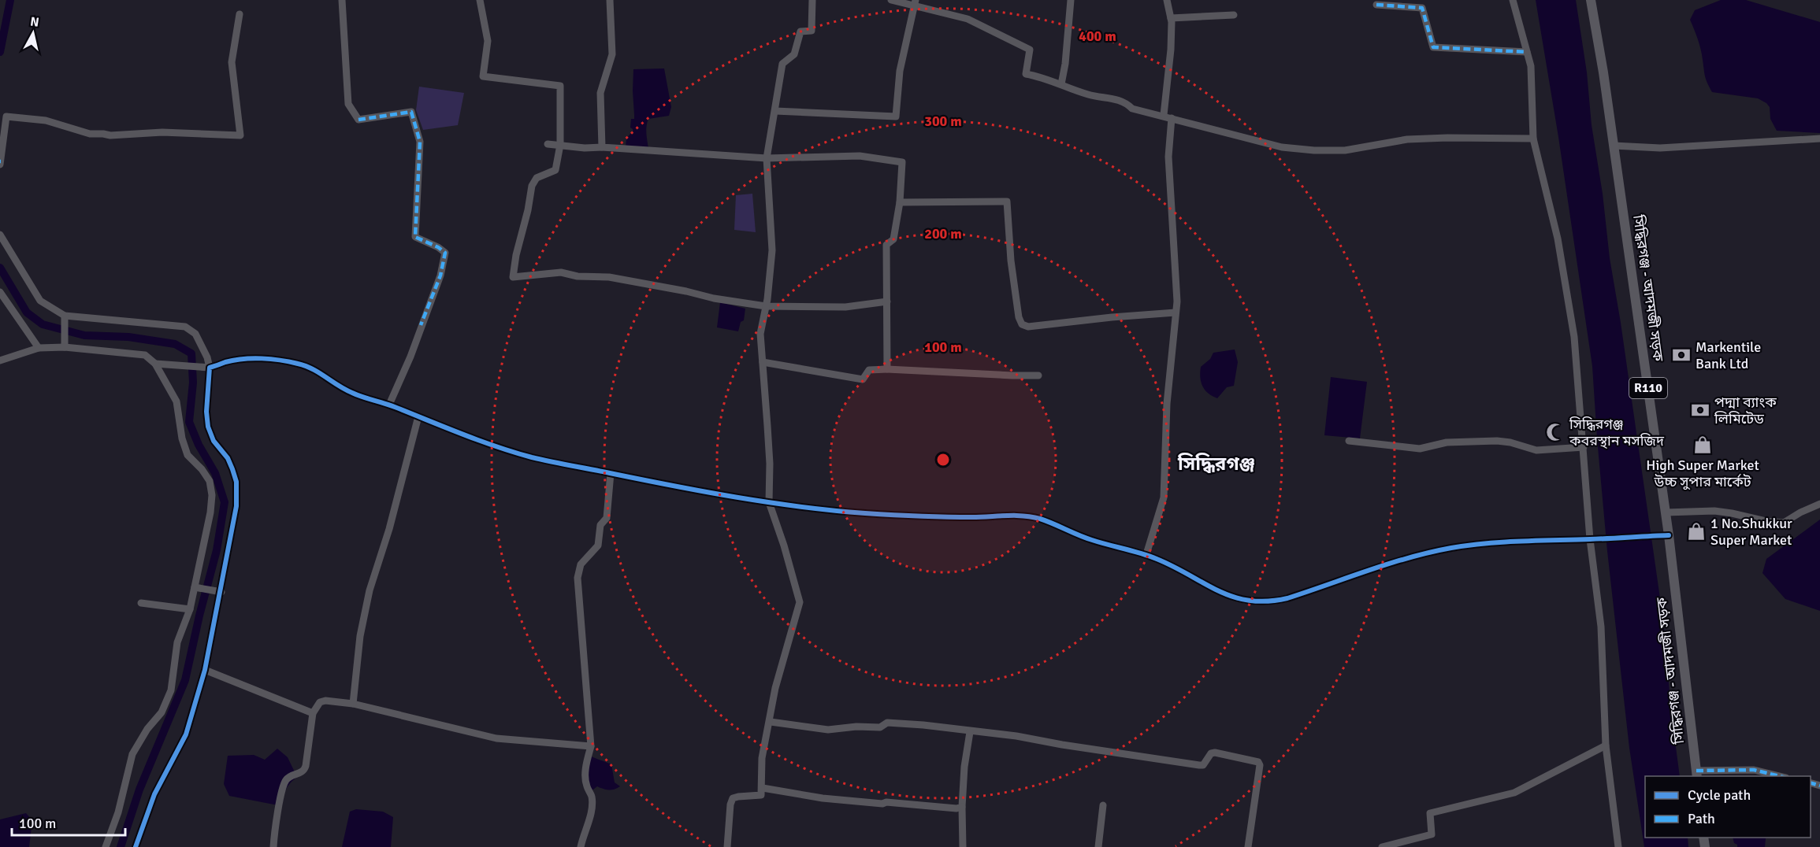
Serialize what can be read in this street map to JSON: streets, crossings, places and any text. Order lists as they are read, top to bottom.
{
  "streets": {
    "main road": ["সিদ্ধিরগঞ্জ - আদমজী সড়ক", "R110"]
  },
  "districts": ["সিদ্ধিরগঞ্জ"],
  "places": {
    "bank": ["Markentile Bank Ltd", "পদ্মা ব্যাংক লিমিটেড"],
    "mosque": ["সিদ্ধিরগঞ্জ কবরস্থান মসজিদ"],
    "shop": ["High Super Market উচ্চ সুপার মার্কেট", "1 No.Shukkur Super Market"]
  },
  "legend": ["Cycle path", "Path"],
  "scale_bar": "100 m",
  "north": "top",
  "rings": [
    "400 m",
    "300 m",
    "200 m",
    "100 m"
  ]
}
